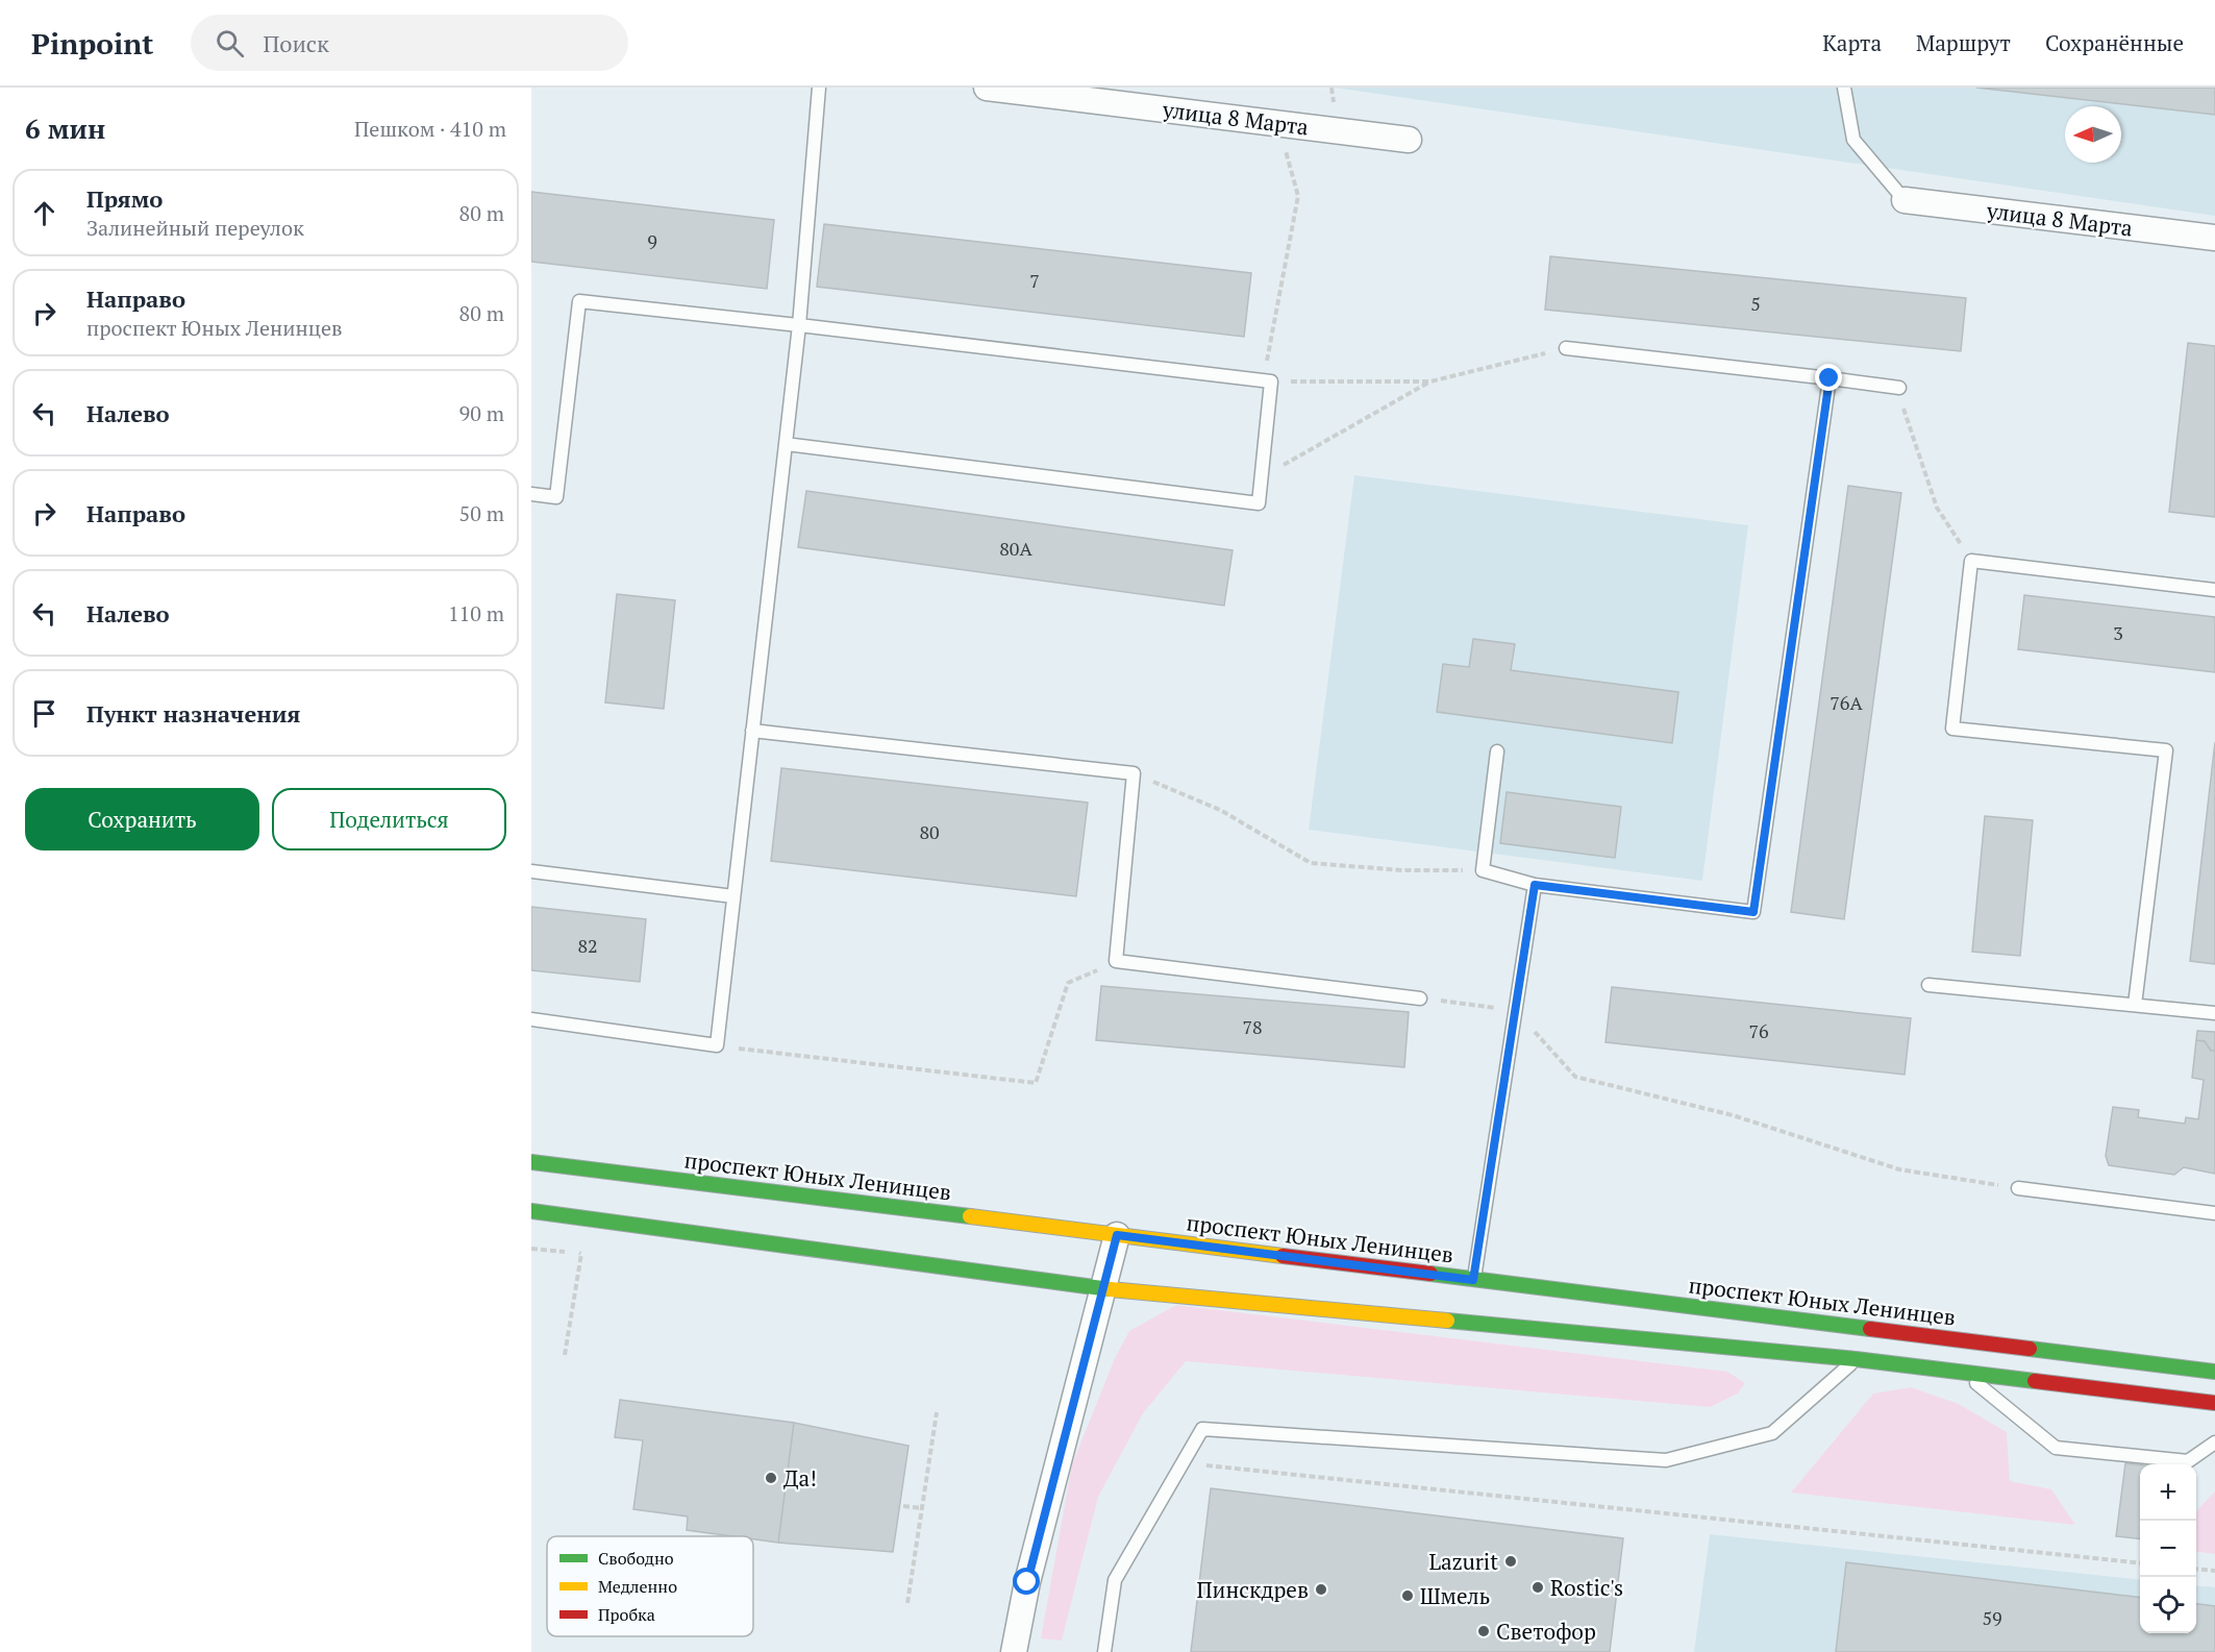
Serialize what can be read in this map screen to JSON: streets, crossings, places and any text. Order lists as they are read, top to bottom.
{
  "streets": {
    "main road": ["проспект Юных Ленинцев"],
    "street": ["улица 8 Марта"]
  },
  "places": [
    "Да!",
    "Lazurit",
    "Rostic's",
    "Пинскдрев",
    "Шмель",
    "Светофор"
  ],
  "house_numbers": [
    "9",
    "7",
    "5",
    "80А",
    "3",
    "76А",
    "80",
    "82",
    "78",
    "76",
    "59"
  ],
  "legend": ["Свободно", "Медленно", "Пробка"],
  "north": "left",
  "page": {
    "header": "Pinpoint",
    "search": "Поиск",
    "nav": ["Карта", "Маршрут", "Сохранённые"],
    "heading": ["6 мин", "Пешком · 410 m"],
    "list": [
      ["Прямо", "Залинейный переулок", "80 m"],
      ["Направо", "проспект Юных Ленинцев", "80 m"],
      ["Налево", "90 m"],
      ["Направо", "50 m"],
      ["Налево", "110 m"],
      "Пункт назначения"
    ],
    "buttons": ["Сохранить", "Поделиться"],
    "map_buttons": ["+", "−"]
  }
}
